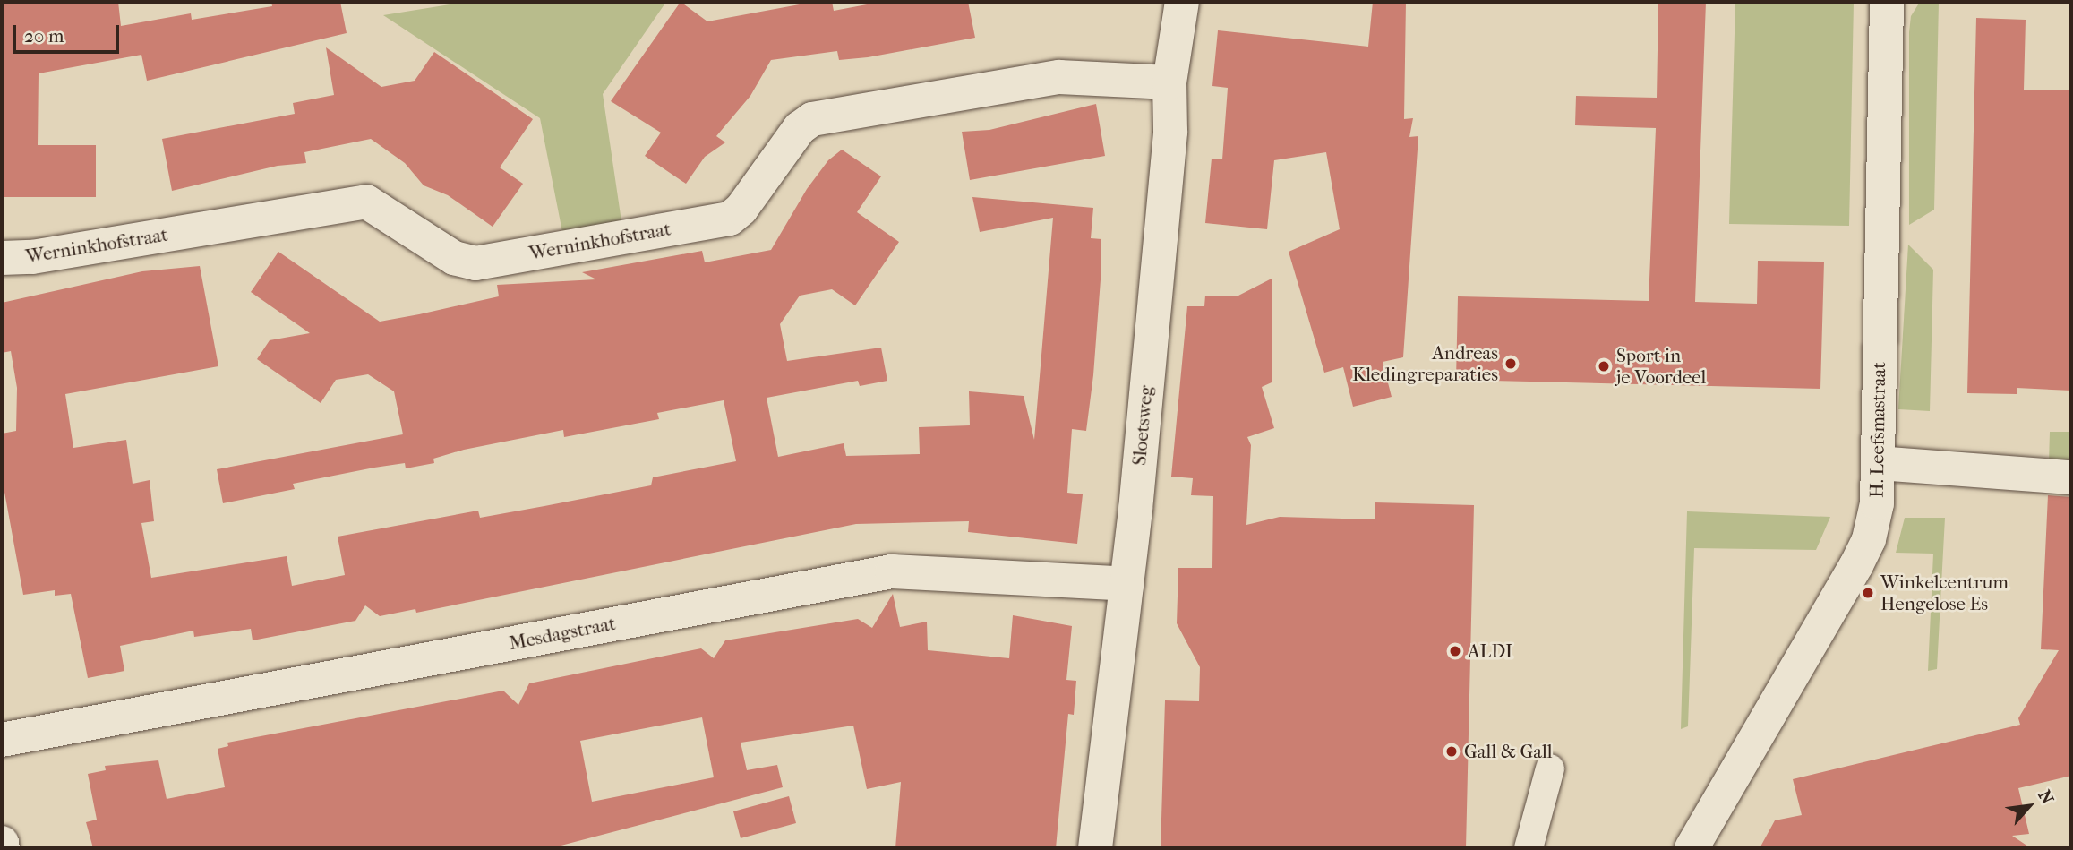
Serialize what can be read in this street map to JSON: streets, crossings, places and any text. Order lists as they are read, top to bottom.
{
  "streets": {
    "street": [
      "Werninkhofstraat",
      "Sloetsweg",
      "H. Leefsmastraat",
      "Mesdagstraat"
    ]
  },
  "crossings": [
    ["Werninkhofstraat", "Sloetsweg"],
    ["Sloetsweg", "Mesdagstraat"]
  ],
  "places": [
    "Andreas Kledingreparaties",
    "Sport in je Voordeel",
    "Winkelcentrum Hengelose Es",
    "ALDI",
    "Gall & Gall"
  ],
  "scale_bar": "20 m",
  "north": "top right"
}
